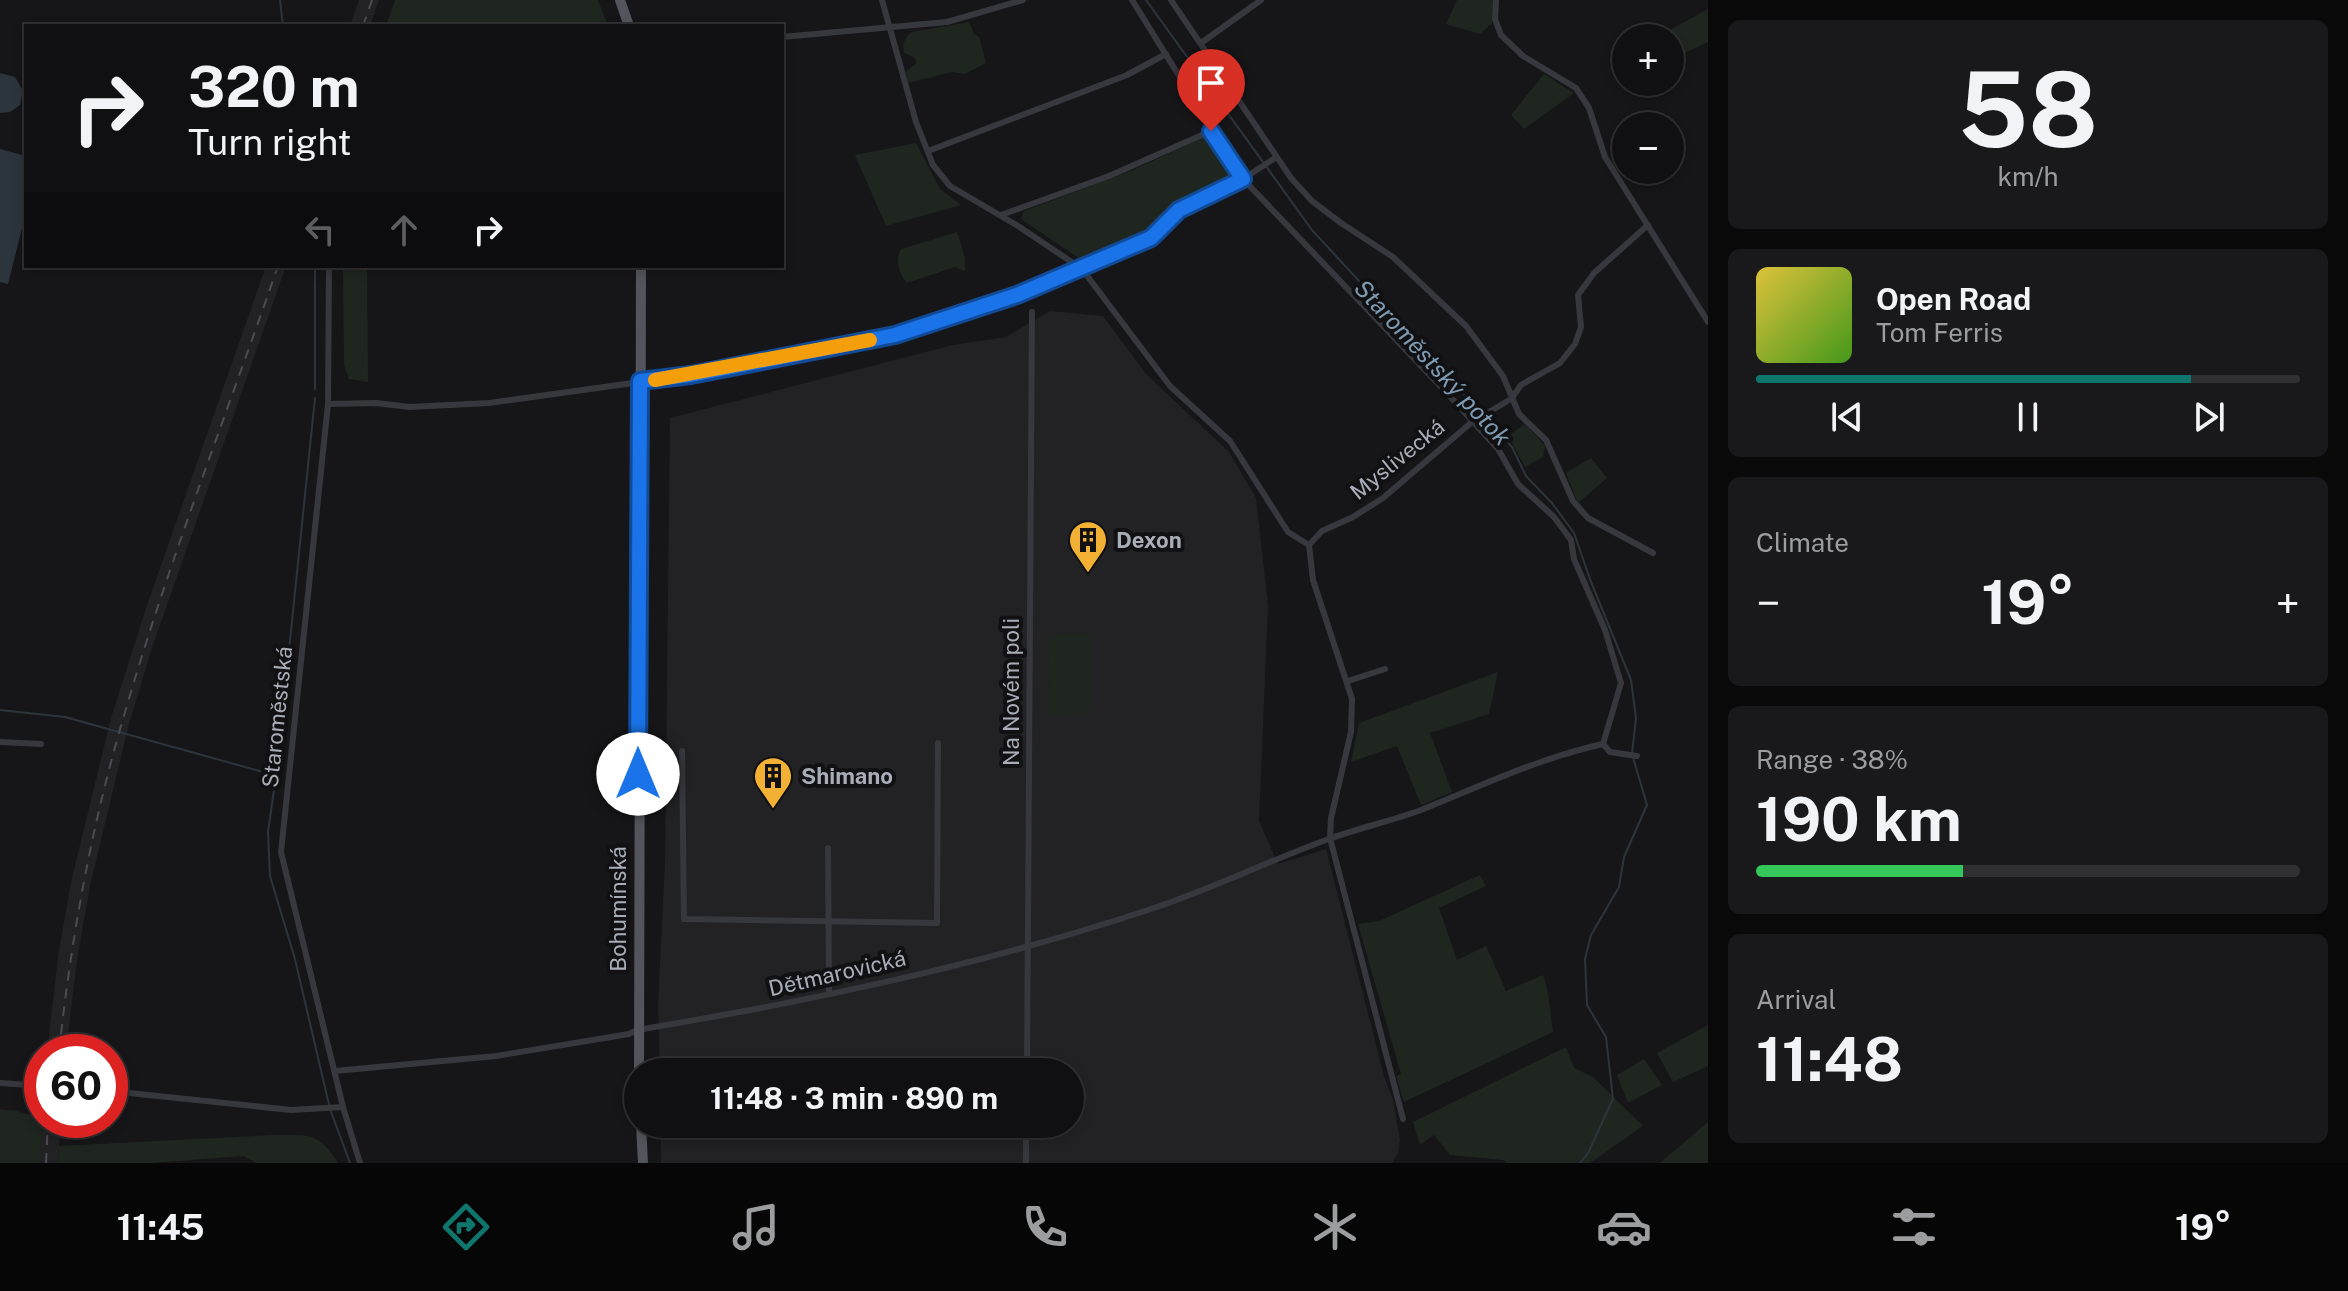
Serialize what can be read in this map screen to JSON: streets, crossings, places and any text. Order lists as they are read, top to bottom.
{
  "streets": {
    "main road": ["Bohumínská"],
    "street": [
      "Myslivecká",
      "Na Novém poli",
      "Staroměstská",
      "Dětmarovická"
    ]
  },
  "crossings": [
    ["Na Novém poli", "Dětmarovická"],
    ["Staroměstská", "Dětmarovická"],
    ["Bohumínská", "Dětmarovická"]
  ],
  "water": ["Staroměstský potok"],
  "places": {
    "building": ["Dexon", "Shimano"]
  },
  "page": {
    "tile": [
      ["58", "km/h"],
      "Climate",
      ["Range · 38%", "190 km"],
      ["Arrival", "11:48"]
    ],
    "map_buttons": ["+", "−"],
    "turn": ["320 m", "Turn right"],
    "song": ["Open Road", "Tom Ferris"],
    "heat": ["−", "19°", "+"],
    "limit": "60",
    "trip": "11:48 · 3 min · 890 m",
    "tabs": ["11:45", "19°"]
  }
}
